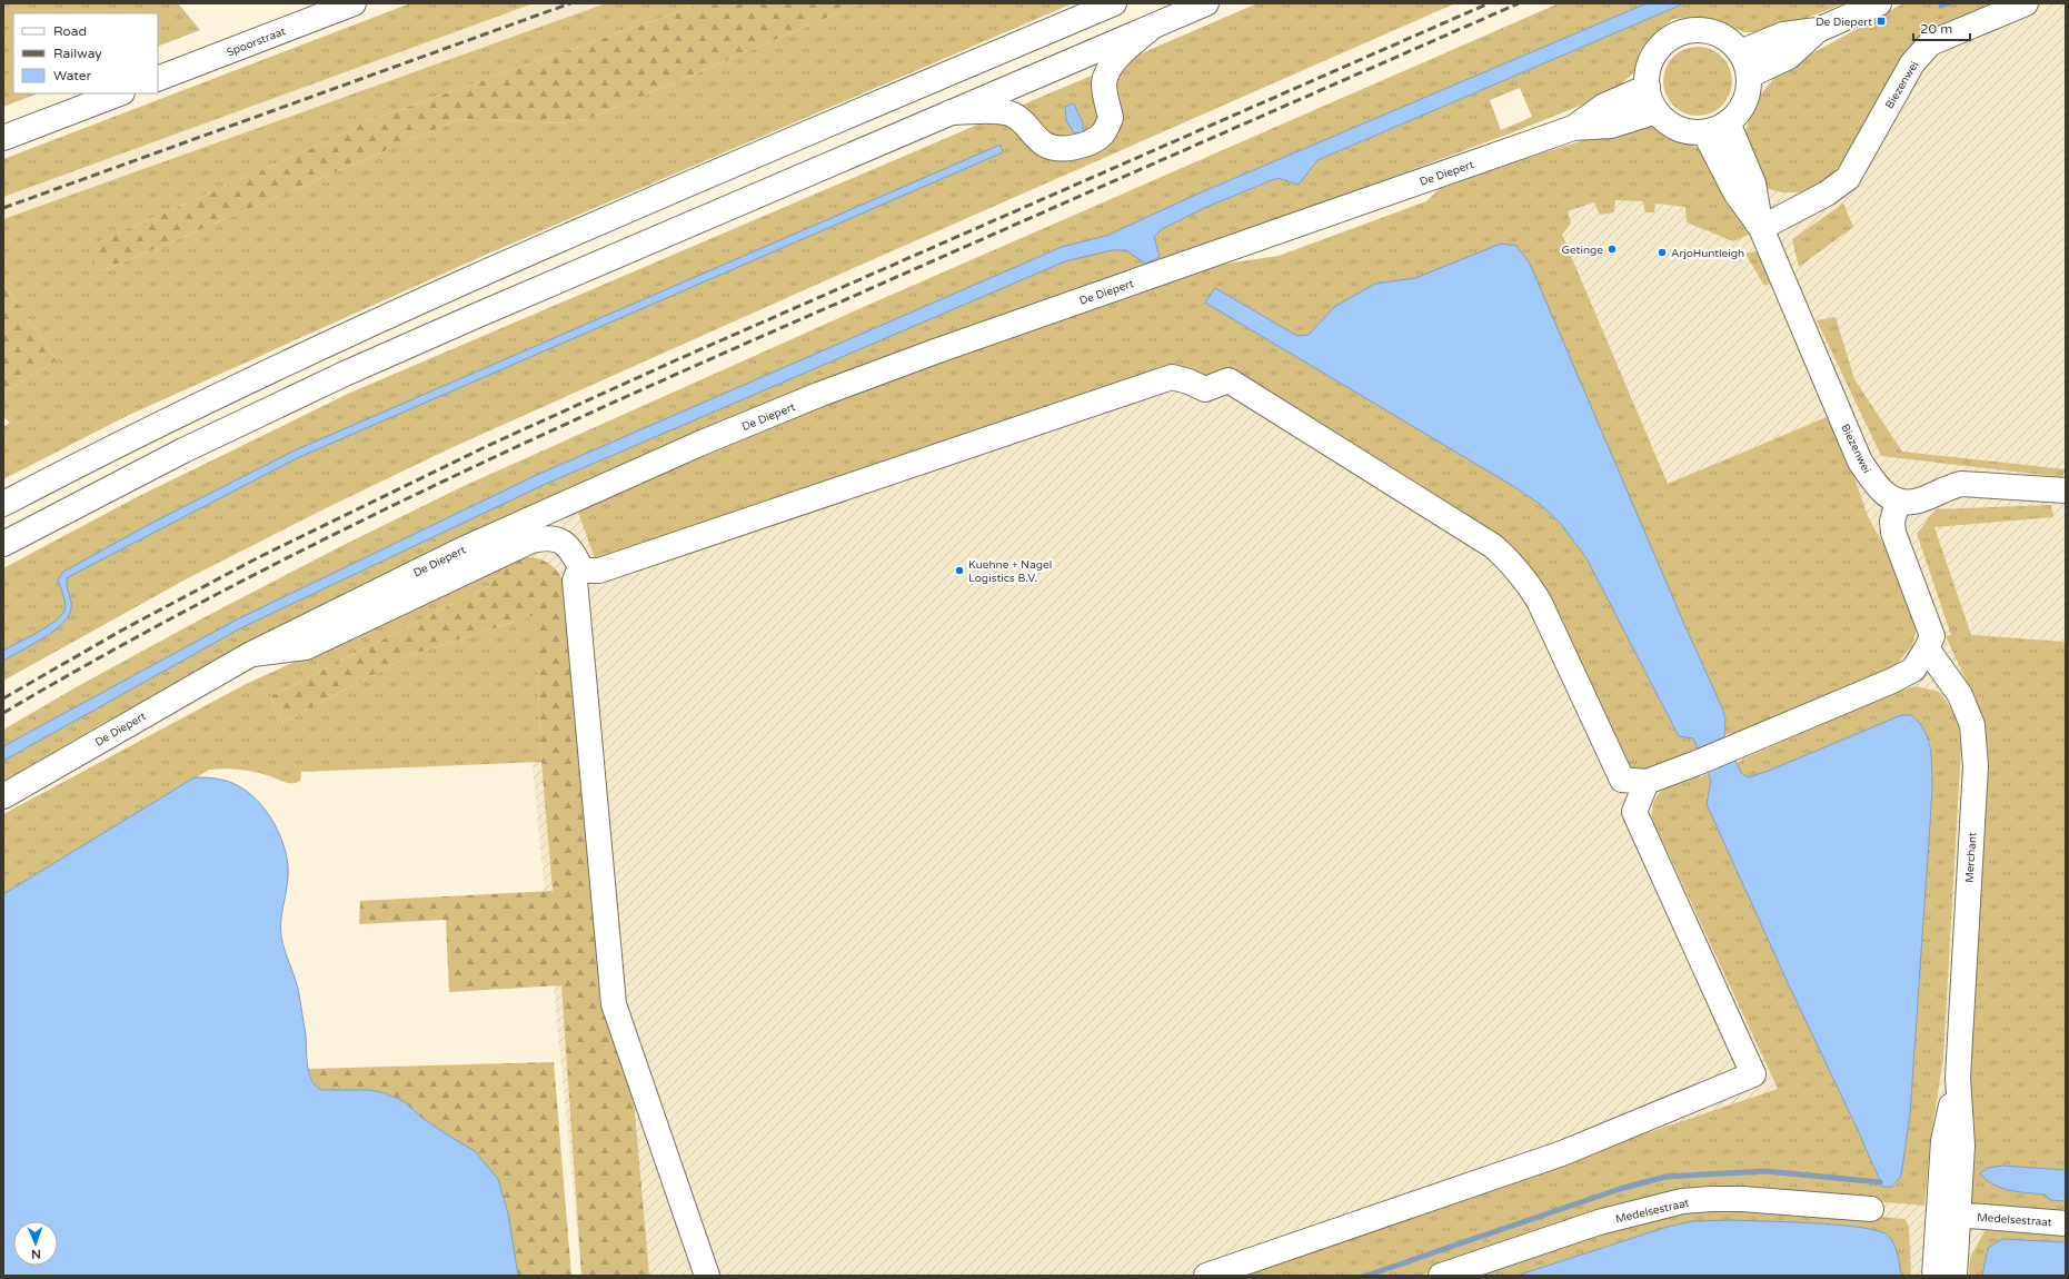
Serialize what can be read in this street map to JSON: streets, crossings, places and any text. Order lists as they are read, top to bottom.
{
  "streets": {
    "main road": [
      "Spoorstraat",
      "Biezenwei",
      "De Diepert",
      "Merchant",
      "Medelsestraat"
    ]
  },
  "crossings": [
    ["Biezenwei", "De Diepert"],
    ["Merchant", "Medelsestraat"]
  ],
  "places": {
    "transit": ["De Diepert"],
    "other": ["Getinge", "ArjoHuntleigh", "Kuehne + Nagel Logistics B.V."]
  },
  "legend": ["Road", "Railway", "Water"],
  "scale_bar": "20 m",
  "north": "bottom"
}
